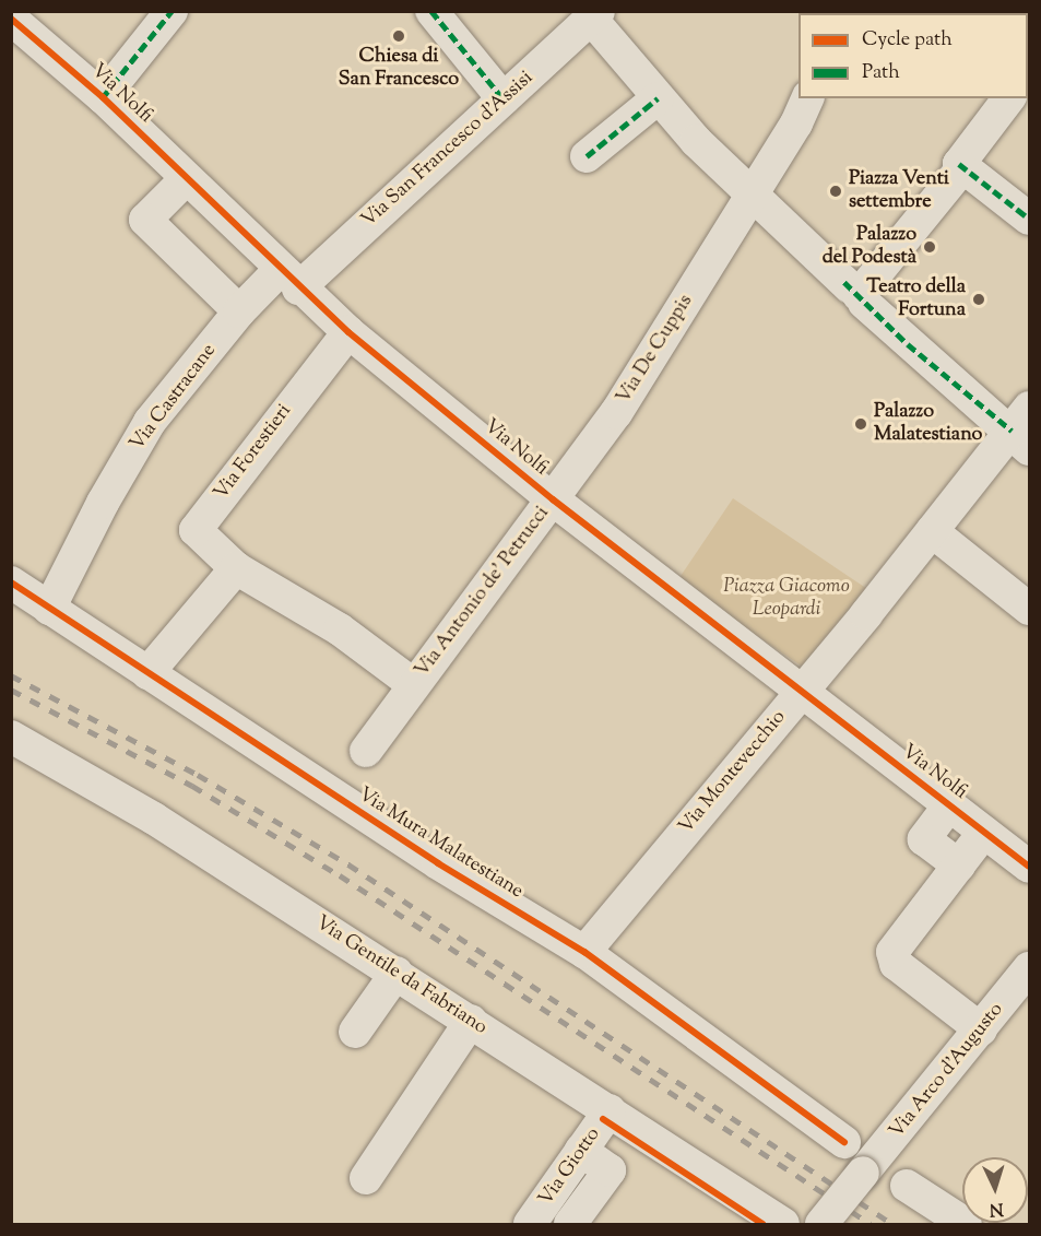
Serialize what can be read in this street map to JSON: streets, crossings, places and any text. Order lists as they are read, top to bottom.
{
  "streets": {
    "street": [
      "Via Nolfi",
      "Via San Francesco d'Assisi",
      "Via De Cuppis",
      "Via Castracane",
      "Via Forestieri",
      "Via Antonio de' Petrucci",
      "Via Montevecchio",
      "Via Mura Malatestiane",
      "Via Gentile da Fabriano",
      "Via Arco d'Augusto",
      "Via Giotto"
    ]
  },
  "crossings": [
    ["Via Nolfi", "Via San Francesco d'Assisi"],
    ["Via Nolfi", "Via De Cuppis"],
    ["Via Nolfi", "Via Castracane"],
    ["Via Nolfi", "Via Forestieri"],
    ["Via Nolfi", "Via Antonio de' Petrucci"],
    ["Via Nolfi", "Via Montevecchio"],
    ["Via San Francesco d'Assisi", "Via Castracane"],
    ["Via De Cuppis", "Via Antonio de' Petrucci"],
    ["Via Castracane", "Via Mura Malatestiane"],
    ["Via Forestieri", "Via Antonio de' Petrucci"],
    ["Via Montevecchio", "Via Mura Malatestiane"],
    ["Via Gentile da Fabriano", "Via Giotto"]
  ],
  "parks": ["Piazza Giacomo Leopardi"],
  "places": [
    "Chiesa di San Francesco",
    "Piazza Venti settembre",
    "Palazzo del Podestà",
    "Teatro della Fortuna",
    "Palazzo Malatestiano"
  ],
  "legend": ["Cycle path", "Path"],
  "north": "bottom"
}
